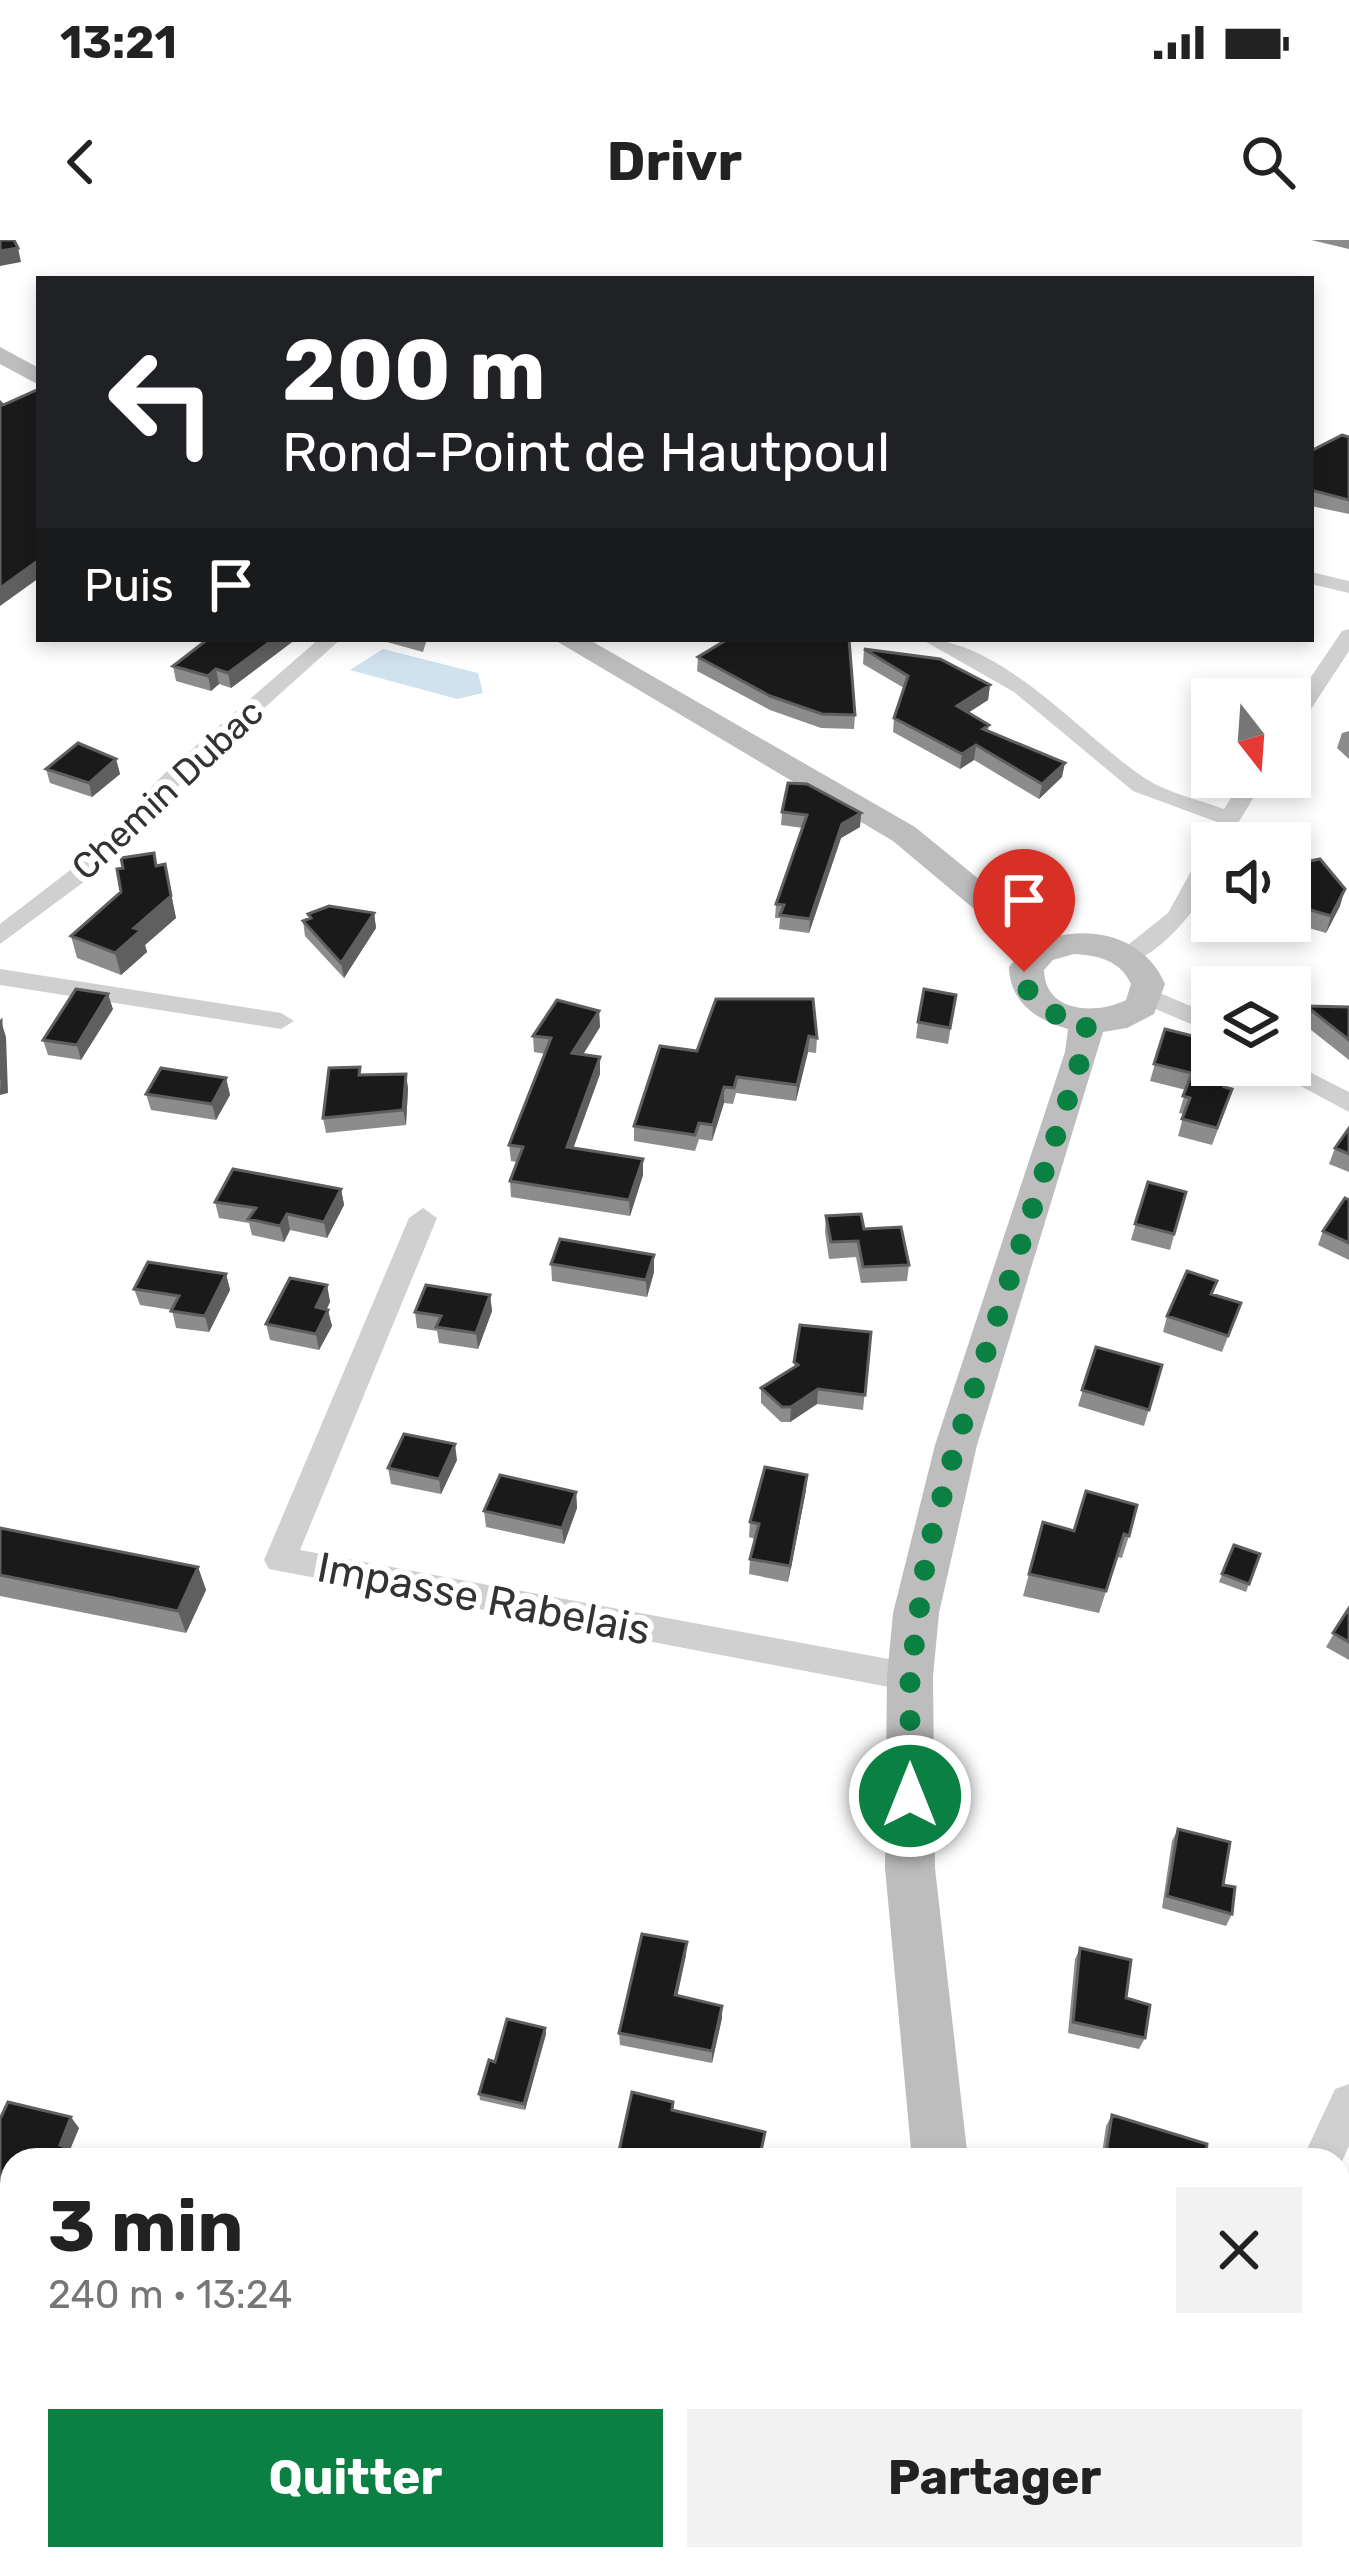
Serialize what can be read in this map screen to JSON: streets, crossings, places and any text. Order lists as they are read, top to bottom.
{
  "streets": {
    "street": ["Chemin Dubac", "Impasse Rabelais"]
  },
  "north": "bottom",
  "page": {
    "status": "13:21",
    "header": "Drivr",
    "turn": ["200 m", "Rond-Point de Hautpoul"],
    "then": "Puis",
    "heading": ["3 min", "240 m · 13:24"],
    "buttons": ["Quitter", "Partager"]
  }
}
